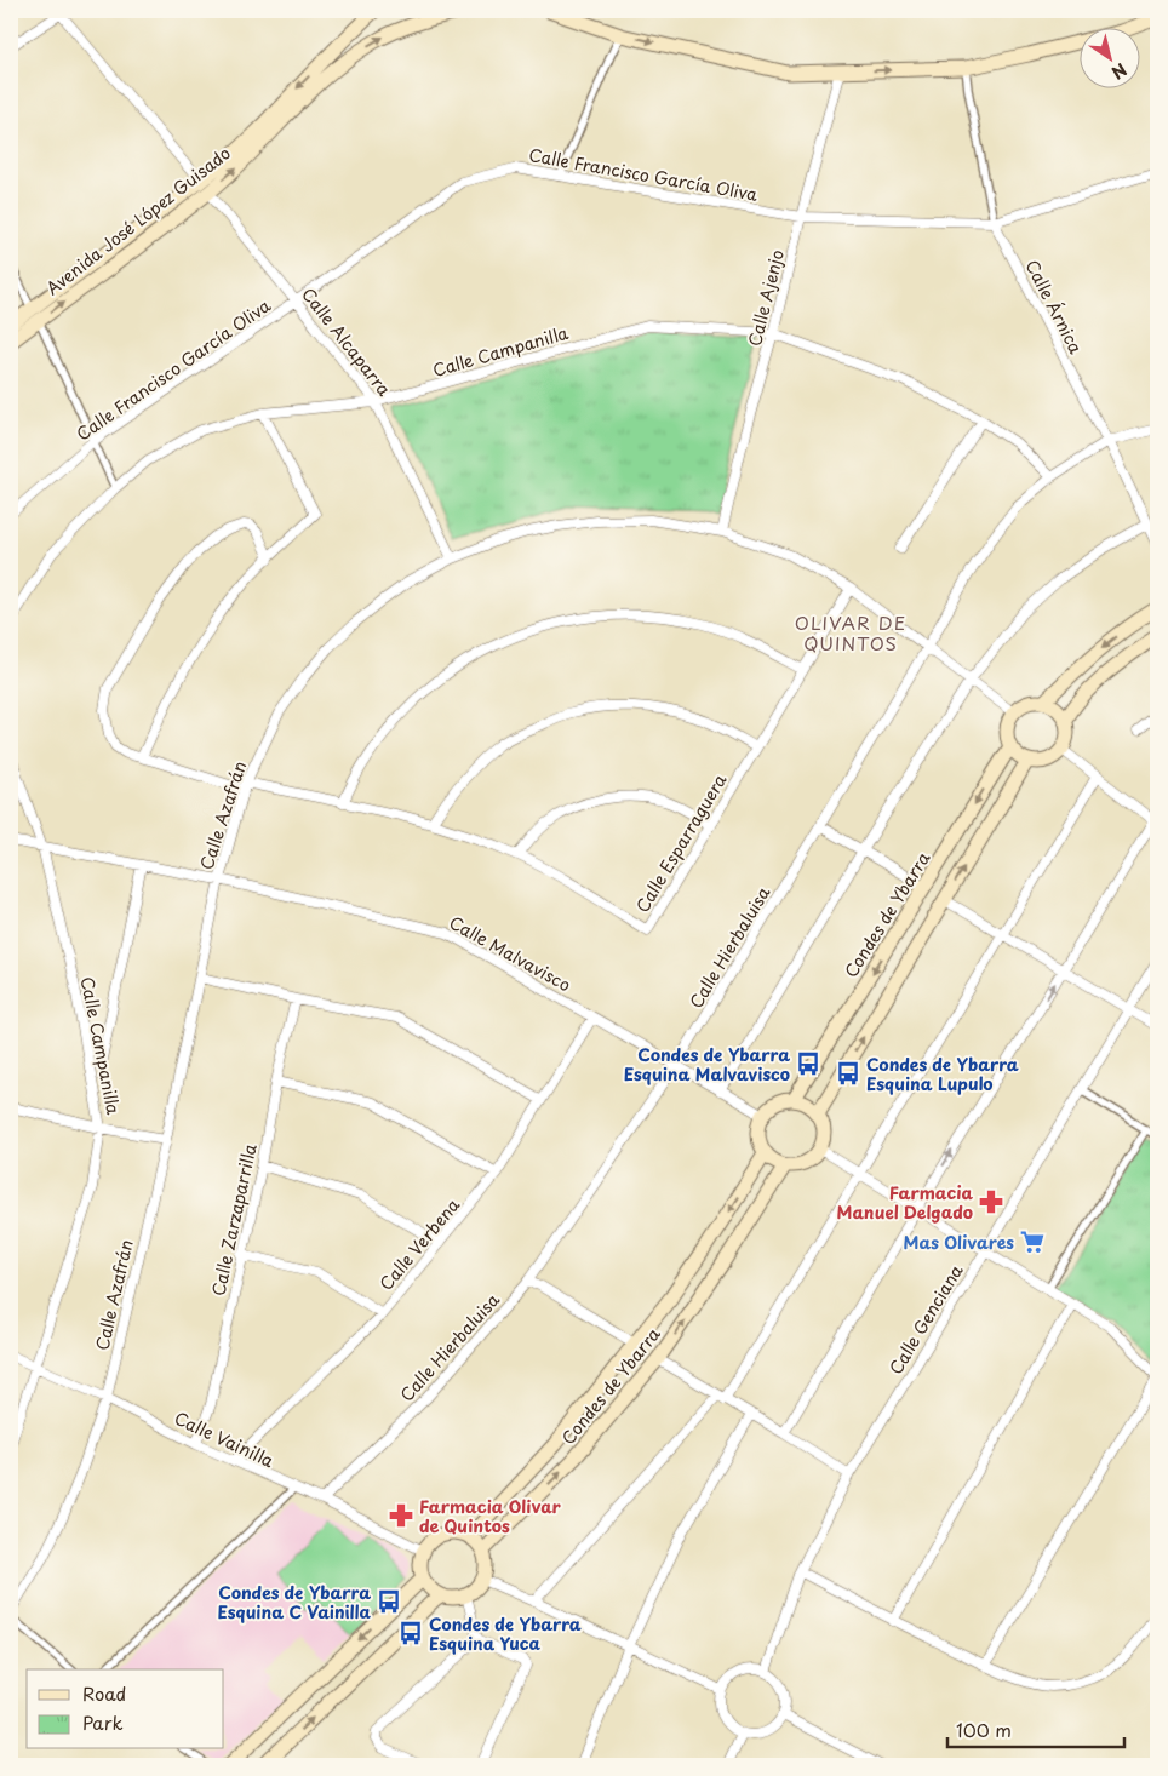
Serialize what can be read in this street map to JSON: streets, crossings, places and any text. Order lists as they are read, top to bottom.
{
  "streets": {
    "main road": ["Avenida José López Guisado", "Condes de Ybarra"],
    "street": [
      "Calle Francisco García Oliva",
      "Calle Ajenjo",
      "Calle Árnica",
      "Calle Alcaparra",
      "Calle Campanilla",
      "Calle Azafrán",
      "Calle Esparraguera",
      "Calle Hierbaluisa",
      "Calle Malvavisco",
      "Calle Zarzaparrilla",
      "Calle Verbena",
      "Calle Genciana",
      "Calle Vainilla"
    ]
  },
  "crossings": [
    ["Calle Francisco García Oliva", "Calle Ajenjo"],
    ["Calle Francisco García Oliva", "Calle Árnica"],
    ["Calle Francisco García Oliva", "Calle Alcaparra"],
    ["Avenida José López Guisado", "Calle Alcaparra"],
    ["Calle Ajenjo", "Calle Campanilla"],
    ["Calle Ajenjo", "Calle Azafrán"],
    ["Calle Árnica", "Calle Hierbaluisa"],
    ["Calle Alcaparra", "Calle Campanilla"],
    ["Calle Alcaparra", "Calle Azafrán"],
    ["Calle Campanilla", "Calle Hierbaluisa"],
    ["Calle Campanilla", "Calle Malvavisco"],
    ["Calle Campanilla", "Calle Vainilla"],
    ["Calle Azafrán", "Calle Esparraguera"],
    ["Calle Azafrán", "Condes de Ybarra"],
    ["Calle Azafrán", "Calle Hierbaluisa"],
    ["Calle Azafrán", "Calle Malvavisco"],
    ["Calle Azafrán", "Calle Vainilla"],
    ["Condes de Ybarra", "Calle Malvavisco"],
    ["Condes de Ybarra", "Calle Vainilla"],
    ["Calle Hierbaluisa", "Calle Malvavisco"],
    ["Calle Hierbaluisa", "Calle Vainilla"],
    ["Calle Malvavisco", "Calle Verbena"],
    ["Calle Zarzaparrilla", "Calle Vainilla"],
    ["Calle Verbena", "Calle Vainilla"]
  ],
  "districts": ["OLIVAR DE QUINTOS"],
  "places": {
    "bus stop": [
      "Condes de Ybarra Esquina Malvavisco",
      "Condes de Ybarra Esquina Lupulo",
      "Condes de Ybarra Esquina C Vainilla",
      "Condes de Ybarra Esquina Yuca"
    ],
    "pharmacy": ["Farmacia Manuel Delgado", "Farmacia Olivar de Quintos"],
    "supermarket": ["Mas Olivares"]
  },
  "legend": ["Road", "Park"],
  "scale_bar": "100 m",
  "north": "bottom right"
}
